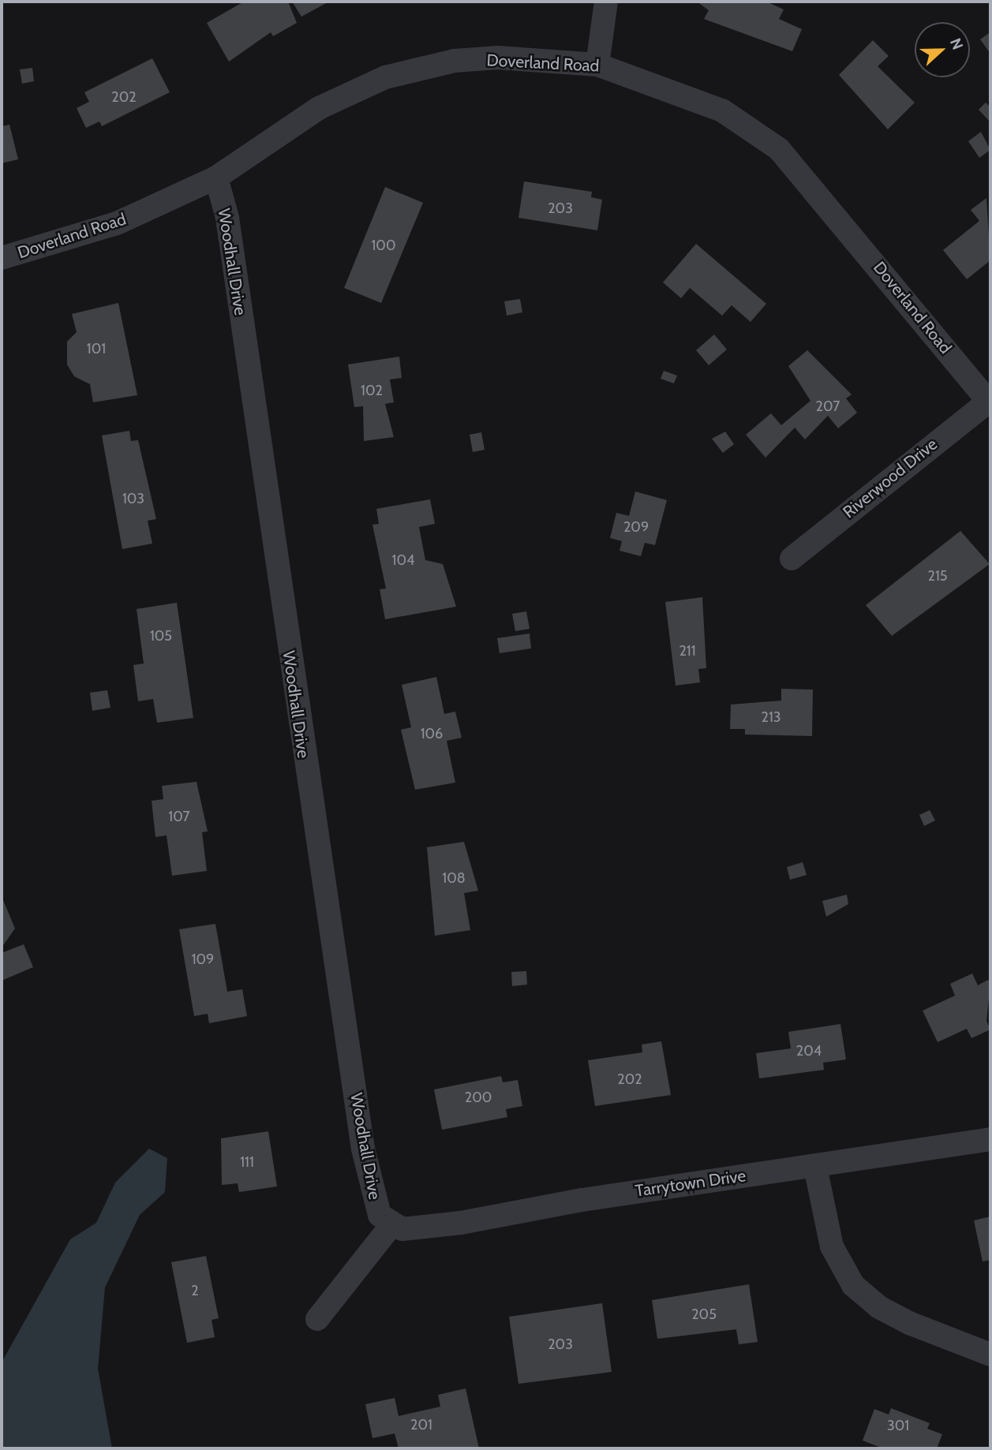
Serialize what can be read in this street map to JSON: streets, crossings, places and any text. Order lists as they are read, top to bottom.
{
  "streets": {
    "street": [
      "Doverland Road",
      "Woodhall Drive",
      "Riverwood Drive",
      "Tarrytown Drive"
    ]
  },
  "crossings": [
    ["Doverland Road", "Woodhall Drive"],
    ["Doverland Road", "Riverwood Drive"],
    ["Woodhall Drive", "Tarrytown Drive"]
  ],
  "house_numbers": [
    "202",
    "203",
    "100",
    "101",
    "102",
    "207",
    "103",
    "209",
    "104",
    "215",
    "105",
    "211",
    "213",
    "106",
    "107",
    "108",
    "109",
    "204",
    "202",
    "200",
    "111",
    "2",
    "205",
    "203",
    "201",
    "301"
  ],
  "north": "right"
}
